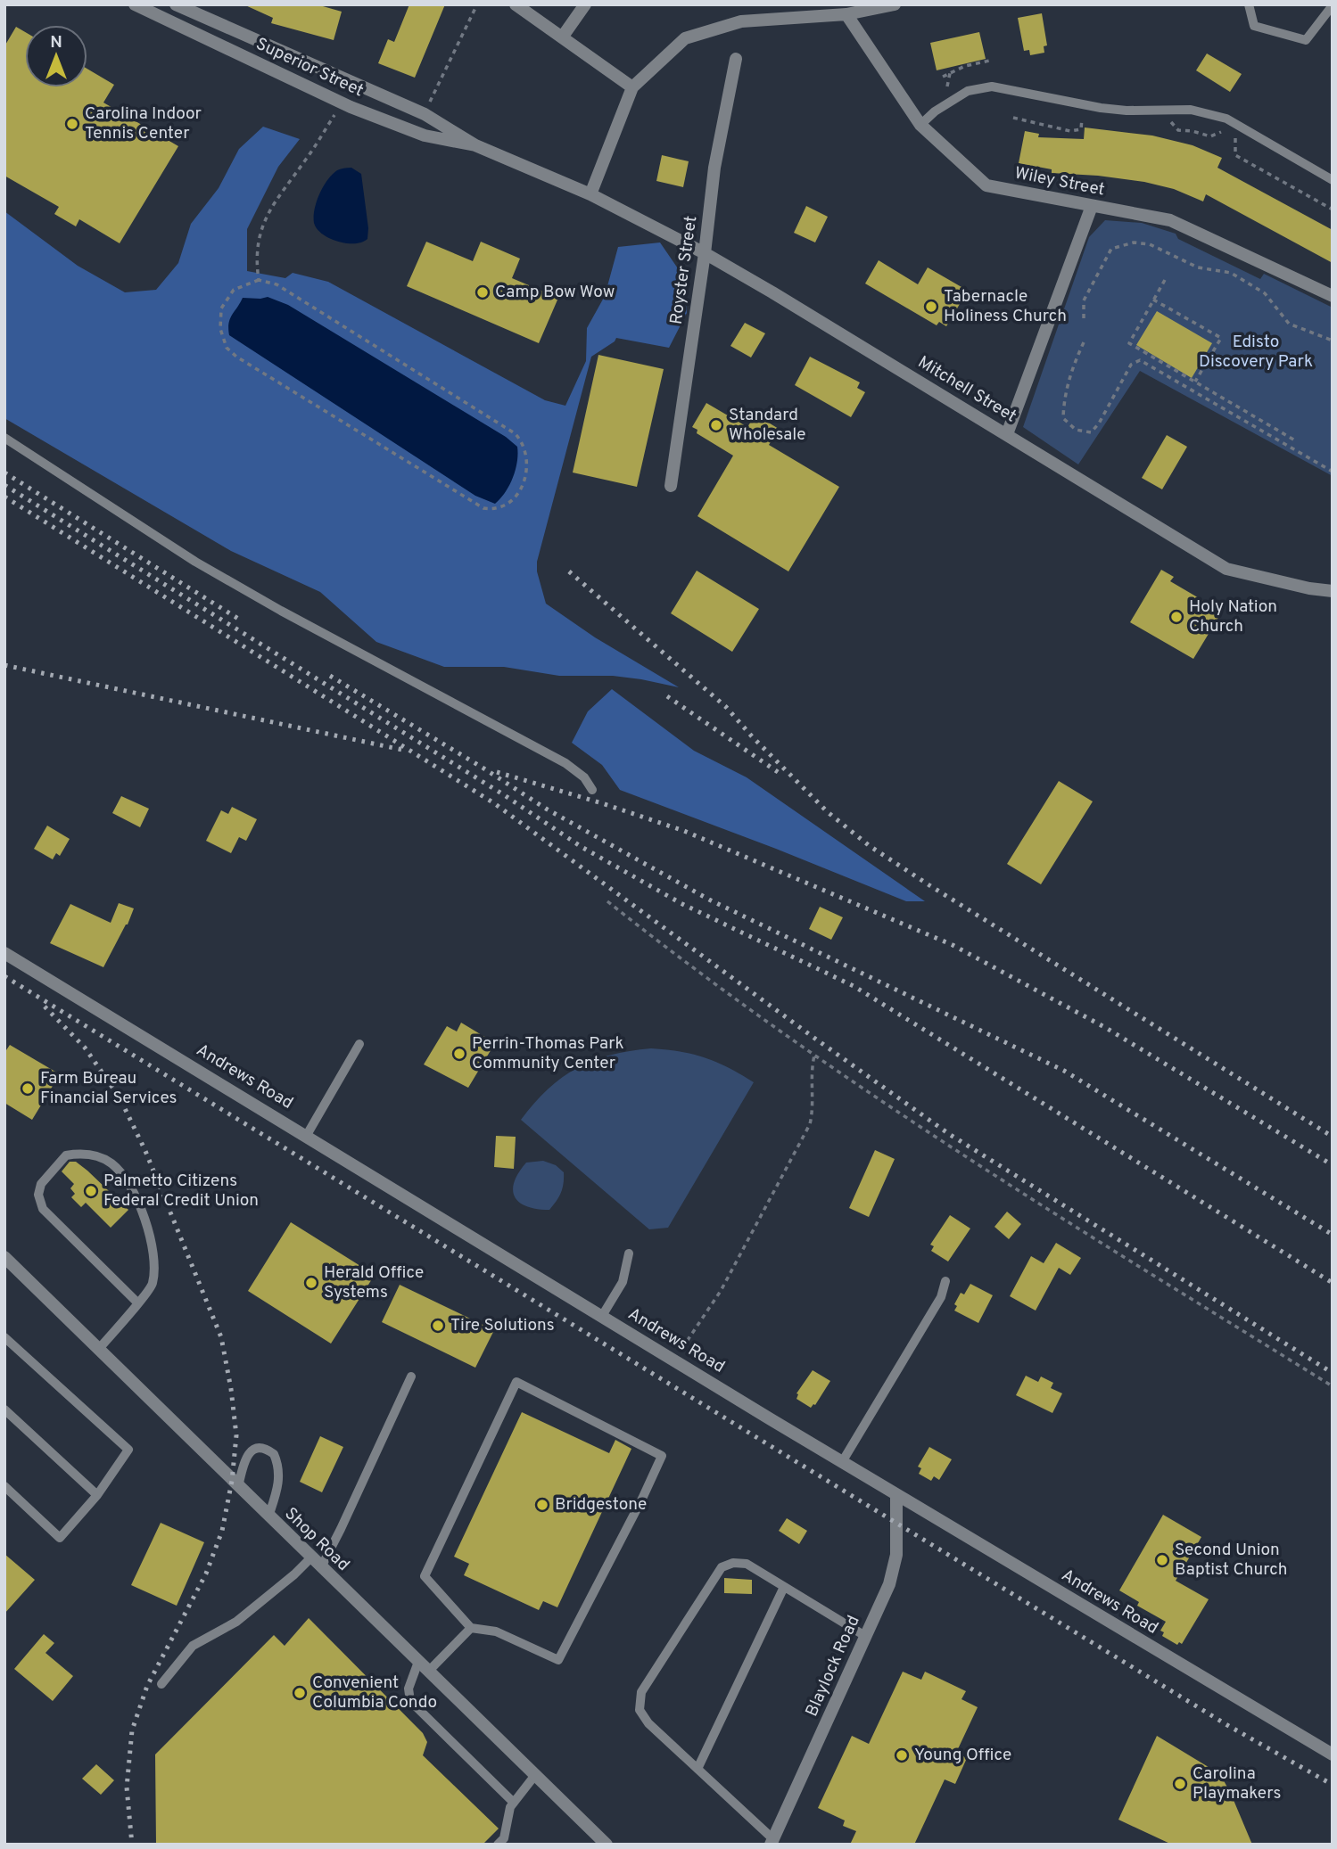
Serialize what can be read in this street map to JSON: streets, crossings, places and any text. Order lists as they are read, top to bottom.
{
  "streets": {
    "street": [
      "Superior Street",
      "Wiley Street",
      "Royster Street",
      "Mitchell Street",
      "Andrews Road",
      "Shop Road",
      "Blaylock Road"
    ]
  },
  "crossings": [
    ["Superior Street", "Mitchell Street"],
    ["Royster Street", "Mitchell Street"],
    ["Andrews Road", "Blaylock Road"]
  ],
  "parks": ["Edisto Discovery Park"],
  "places": [
    "Carolina Indoor Tennis Center",
    "Camp Bow Wow",
    "Tabernacle Holiness Church",
    "Standard Wholesale",
    "Holy Nation Church",
    "Perrin-Thomas Park Community Center",
    "Farm Bureau Financial Services",
    "Palmetto Citizens Federal Credit Union",
    "Herald Office Systems",
    "Tire Solutions",
    "Bridgestone",
    "Second Union Baptist Church",
    "Convenient Columbia Condo",
    "Young Office",
    "Carolina Playmakers"
  ],
  "north": "top"
}
